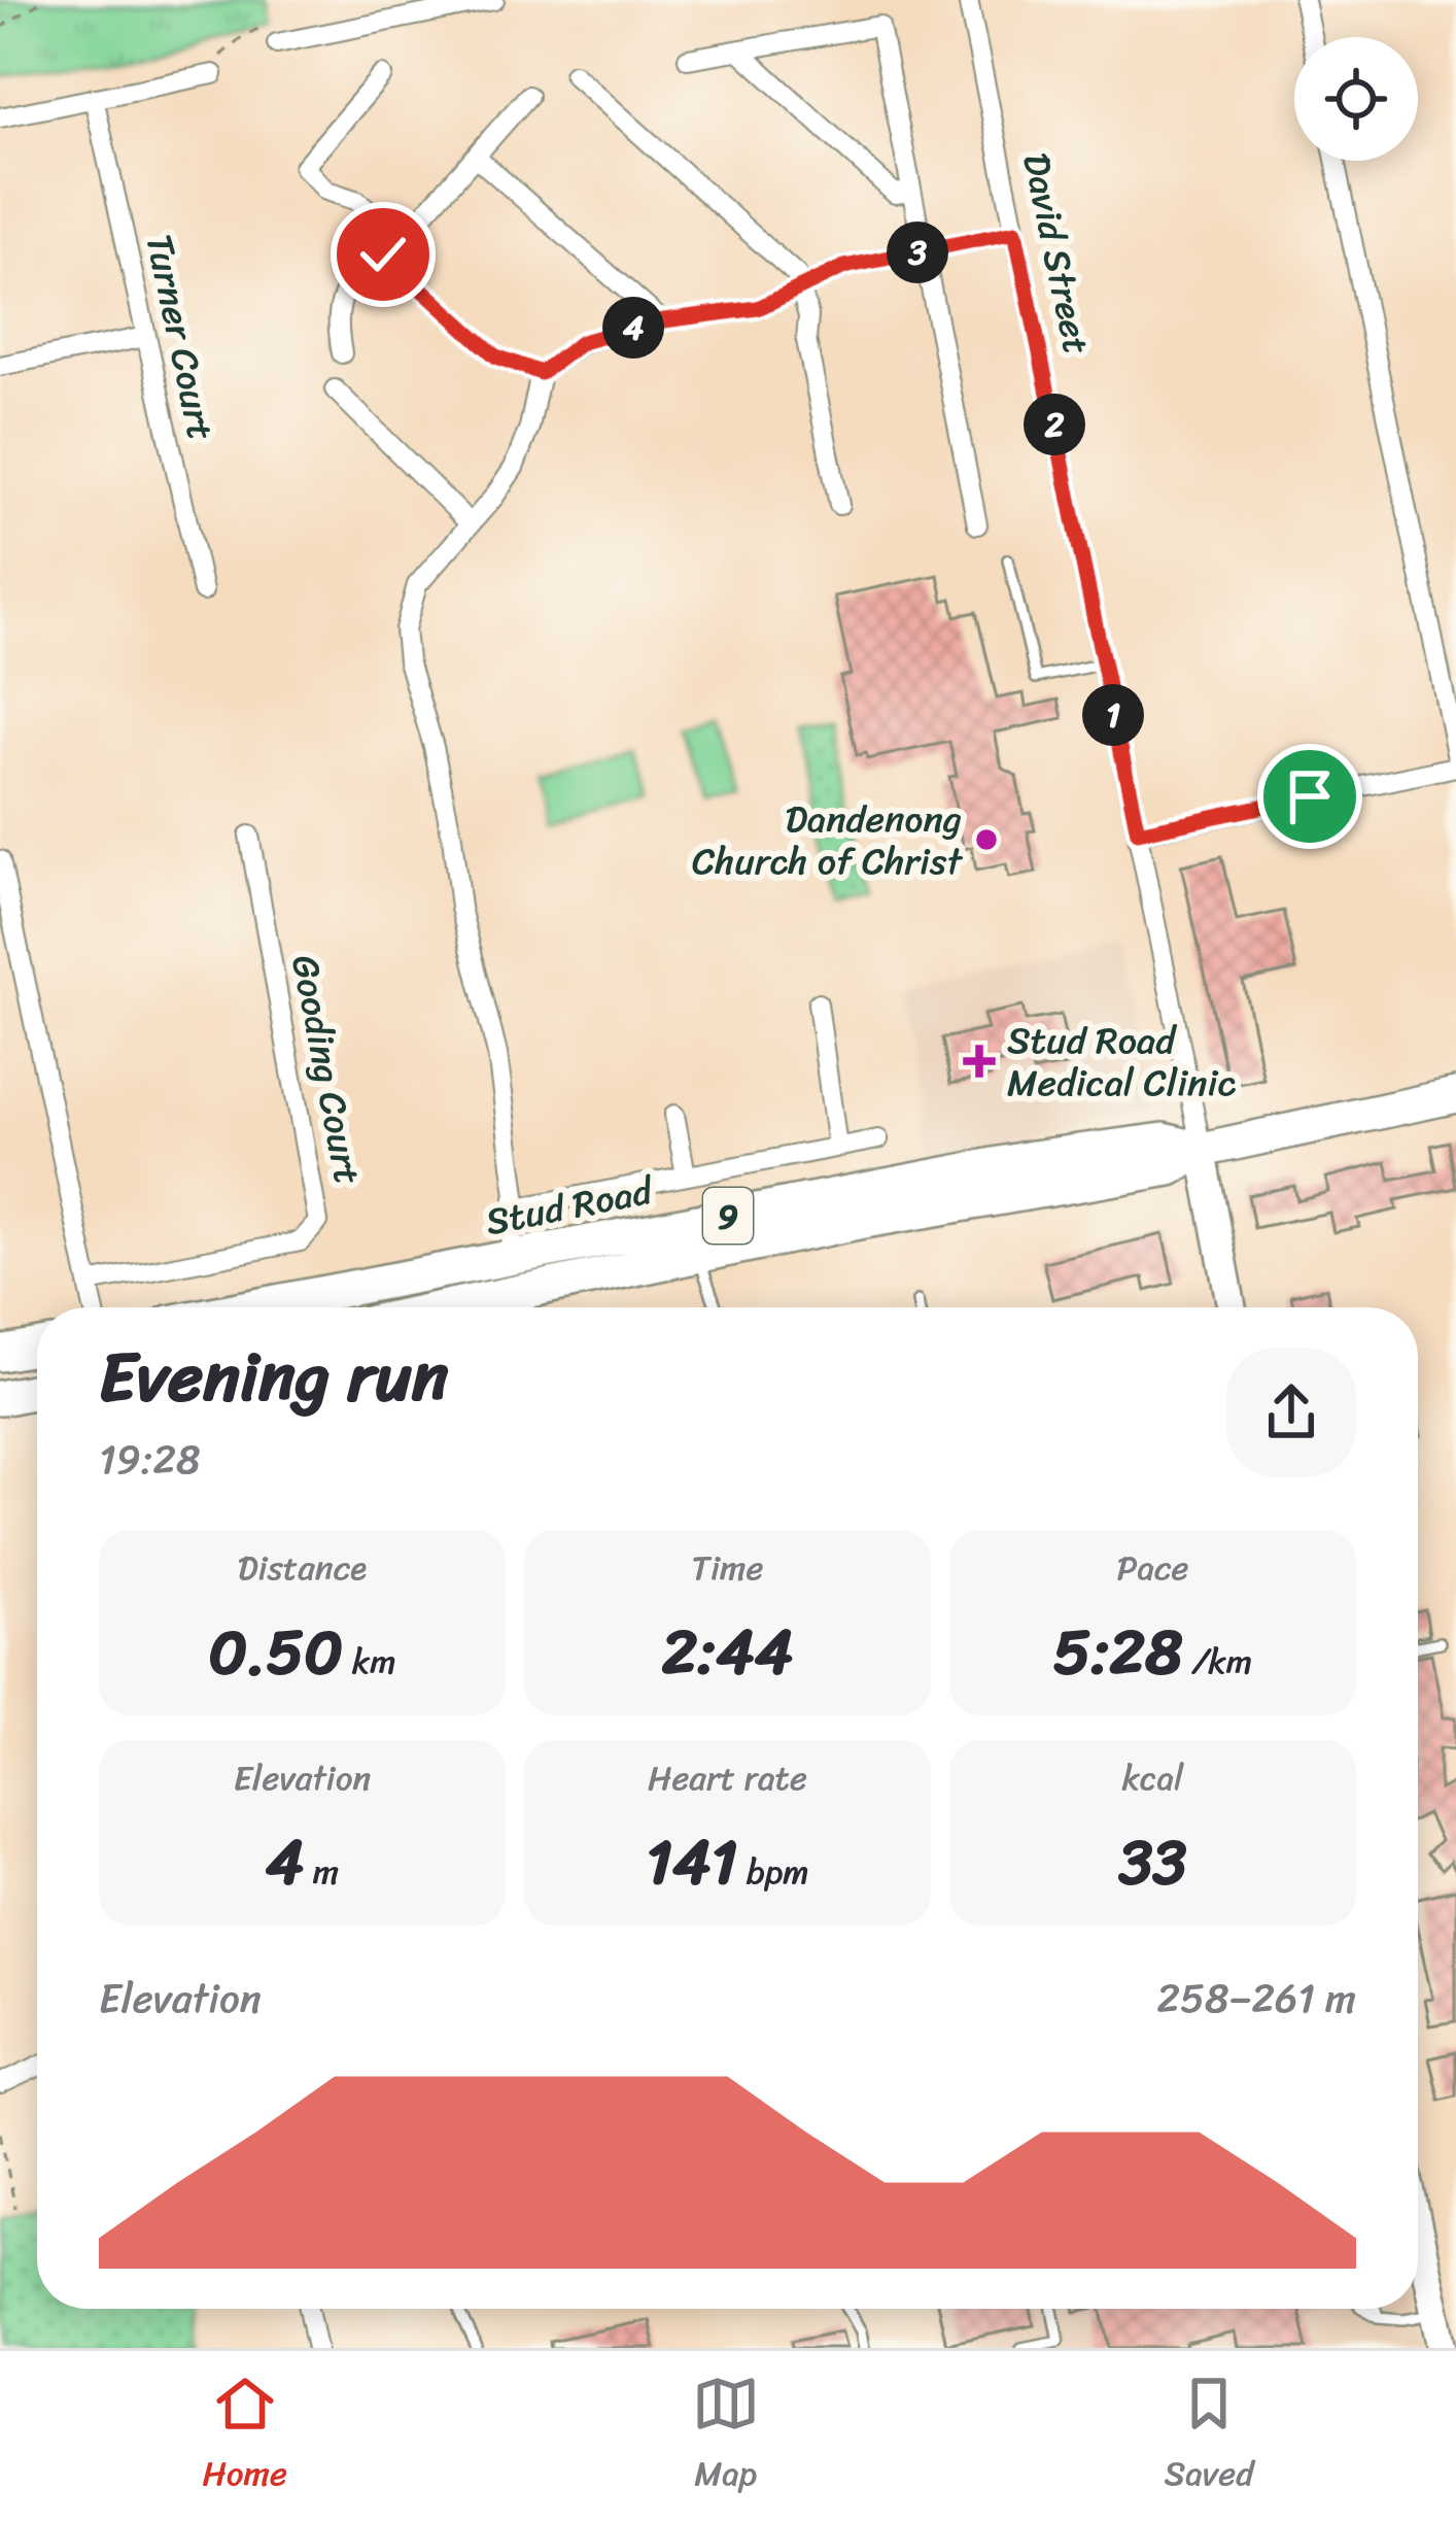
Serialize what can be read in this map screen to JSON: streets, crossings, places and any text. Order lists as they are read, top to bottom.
{
  "streets": {
    "highway": ["Stud Road", "9"],
    "main road": ["David Street"],
    "street": ["Turner Court", "Gooding Court"]
  },
  "crossings": [
    ["David Street", "Stud Road"]
  ],
  "places": {
    "other": ["Dandenong Church of Christ"],
    "health": ["Stud Road Medical Clinic"]
  },
  "page": {
    "pins": [
      "3",
      "4",
      "2",
      "1"
    ],
    "heading": ["Evening run", "19:28"],
    "stats": [
      ["Distance", "0.50 km"],
      ["Time", "2:44"],
      ["Pace", "5:28 /km"],
      ["Elevation", "4 m"],
      ["Heart rate", "141 bpm"],
      ["kcal", "33"]
    ],
    "chart": ["Elevation", "258–261 m"],
    "tabs": ["Home", "Map", "Saved"]
  }
}
